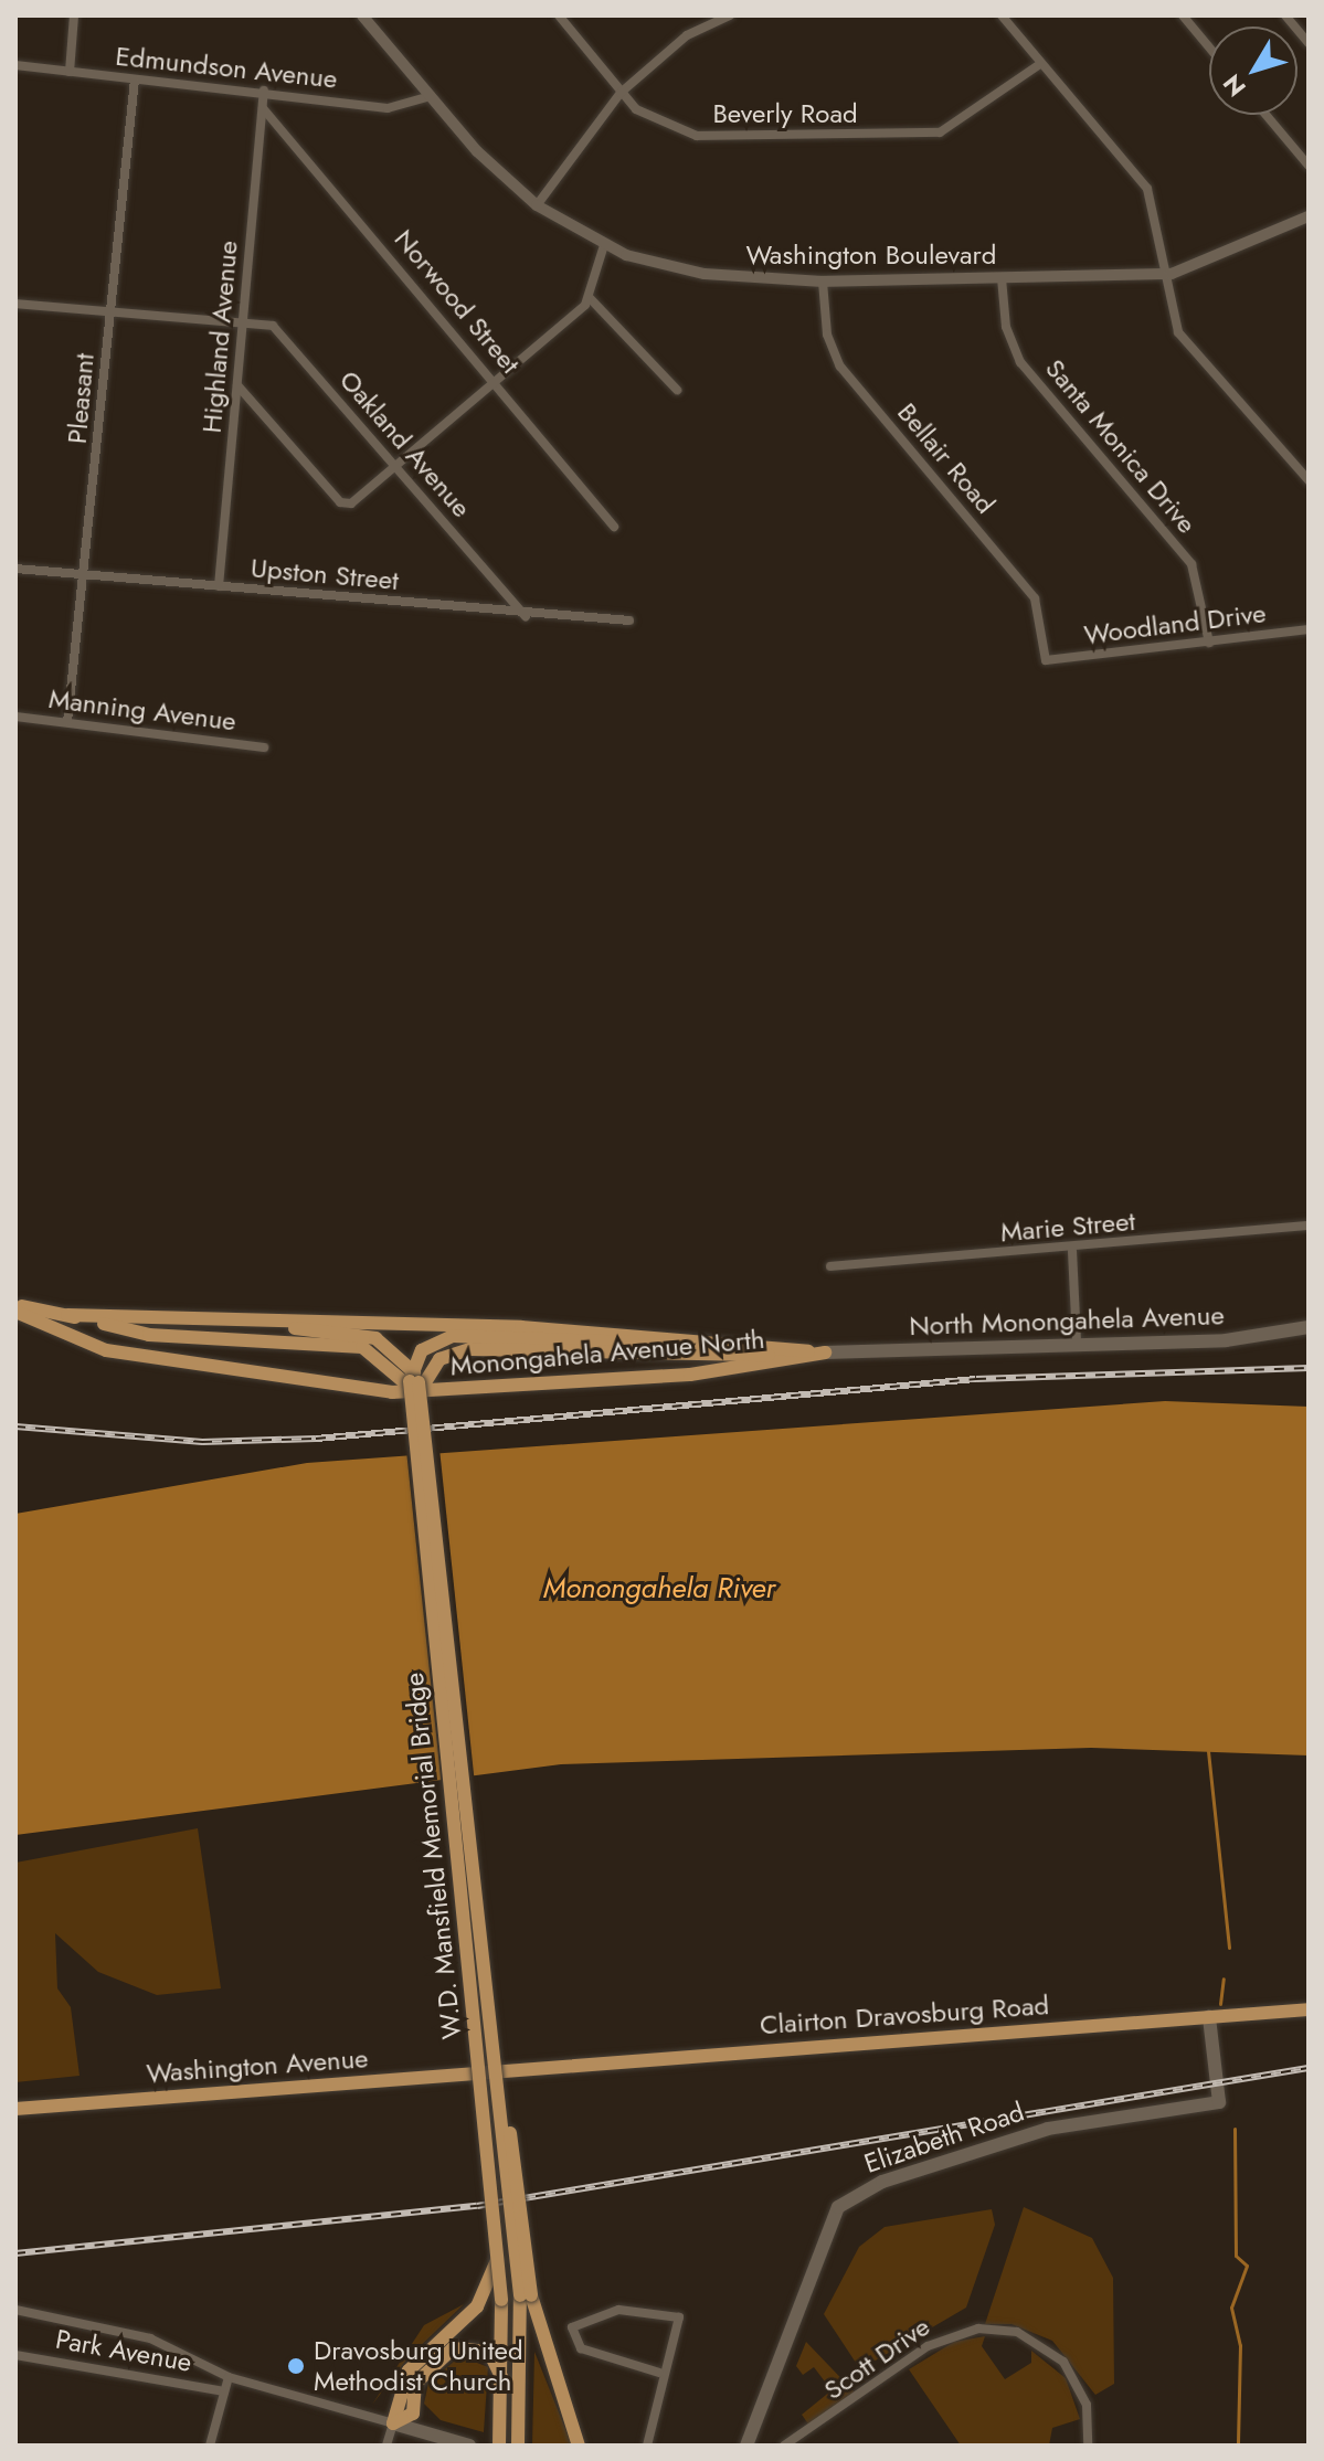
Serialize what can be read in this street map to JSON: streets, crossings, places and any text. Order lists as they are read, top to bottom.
{
  "streets": {
    "main road": [
      "North Monongahela Avenue",
      "Monongahela Avenue North",
      "W.D. Mansfield Memorial Bridge",
      "Clairton Dravosburg Road",
      "Washington Avenue",
      "Elizabeth Road"
    ],
    "street": [
      "Edmundson Avenue",
      "Beverly Road",
      "Washington Boulevard",
      "Norwood Street",
      "Highland Avenue",
      "Pleasant",
      "Oakland Avenue",
      "Santa Monica Drive",
      "Bellair Road",
      "Upston Street",
      "Woodland Drive",
      "Manning Avenue",
      "Marie Street",
      "Park Avenue",
      "Scott Drive"
    ]
  },
  "crossings": [
    ["Edmundson Avenue", "Washington Boulevard"],
    ["Edmundson Avenue", "Highland Avenue"],
    ["Edmundson Avenue", "Pleasant"],
    ["Washington Boulevard", "Santa Monica Drive"],
    ["Washington Boulevard", "Bellair Road"],
    ["Norwood Street", "Highland Avenue"],
    ["Highland Avenue", "Oakland Avenue"],
    ["Highland Avenue", "Upston Street"],
    ["Pleasant", "Upston Street"],
    ["Pleasant", "Manning Avenue"],
    ["Oakland Avenue", "Upston Street"],
    ["Santa Monica Drive", "Woodland Drive"],
    ["Bellair Road", "Woodland Drive"],
    ["North Monongahela Avenue", "Monongahela Avenue North"],
    ["W.D. Mansfield Memorial Bridge", "Clairton Dravosburg Road"],
    ["W.D. Mansfield Memorial Bridge", "Washington Avenue"],
    ["Clairton Dravosburg Road", "Washington Avenue"],
    ["Clairton Dravosburg Road", "Elizabeth Road"]
  ],
  "water": ["Monongahela River"],
  "places": ["Dravosburg United Methodist Church"],
  "north": "bottom left"
}
